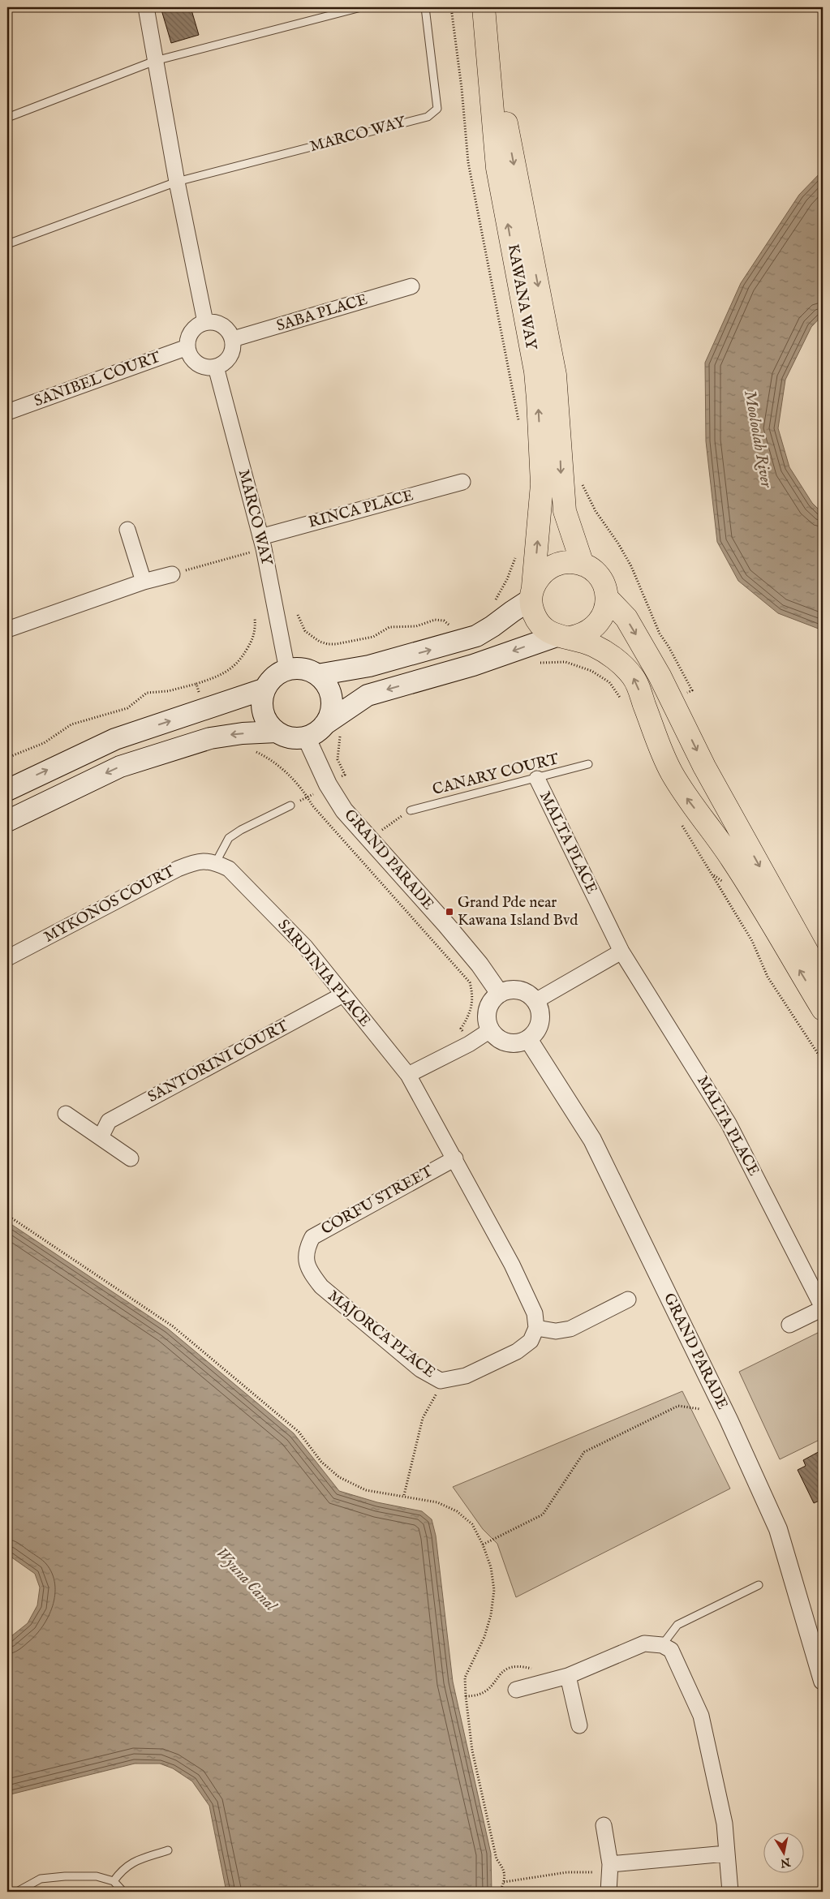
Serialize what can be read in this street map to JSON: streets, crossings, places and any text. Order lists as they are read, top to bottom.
{
  "streets": {
    "main road": ["KAWANA WAY"],
    "street": [
      "MARCO WAY",
      "SABA PLACE",
      "SANIBEL COURT",
      "RINCA PLACE",
      "MALTA PLACE",
      "GRAND PARADE",
      "MYKONOS COURT",
      "SARDINIA PLACE",
      "SANTORINI COURT",
      "CORFU STREET",
      "MAJORCA PLACE"
    ],
    "lane": ["CANARY COURT"]
  },
  "crossings": [
    ["MARCO WAY", "SABA PLACE"],
    ["MARCO WAY", "SANIBEL COURT"],
    ["MARCO WAY", "RINCA PLACE"],
    ["MARCO WAY", "GRAND PARADE"],
    ["SABA PLACE", "SANIBEL COURT"],
    ["CANARY COURT", "MALTA PLACE"],
    ["MYKONOS COURT", "SARDINIA PLACE"],
    ["SARDINIA PLACE", "SANTORINI COURT"],
    ["SARDINIA PLACE", "CORFU STREET"],
    ["SARDINIA PLACE", "MAJORCA PLACE"],
    ["CORFU STREET", "MAJORCA PLACE"]
  ],
  "water": ["Mooloolah River", "Wyuna Canal"],
  "places": {
    "transit": ["Grand Pde near Kawana Island Bvd"]
  },
  "north": "bottom"
}
